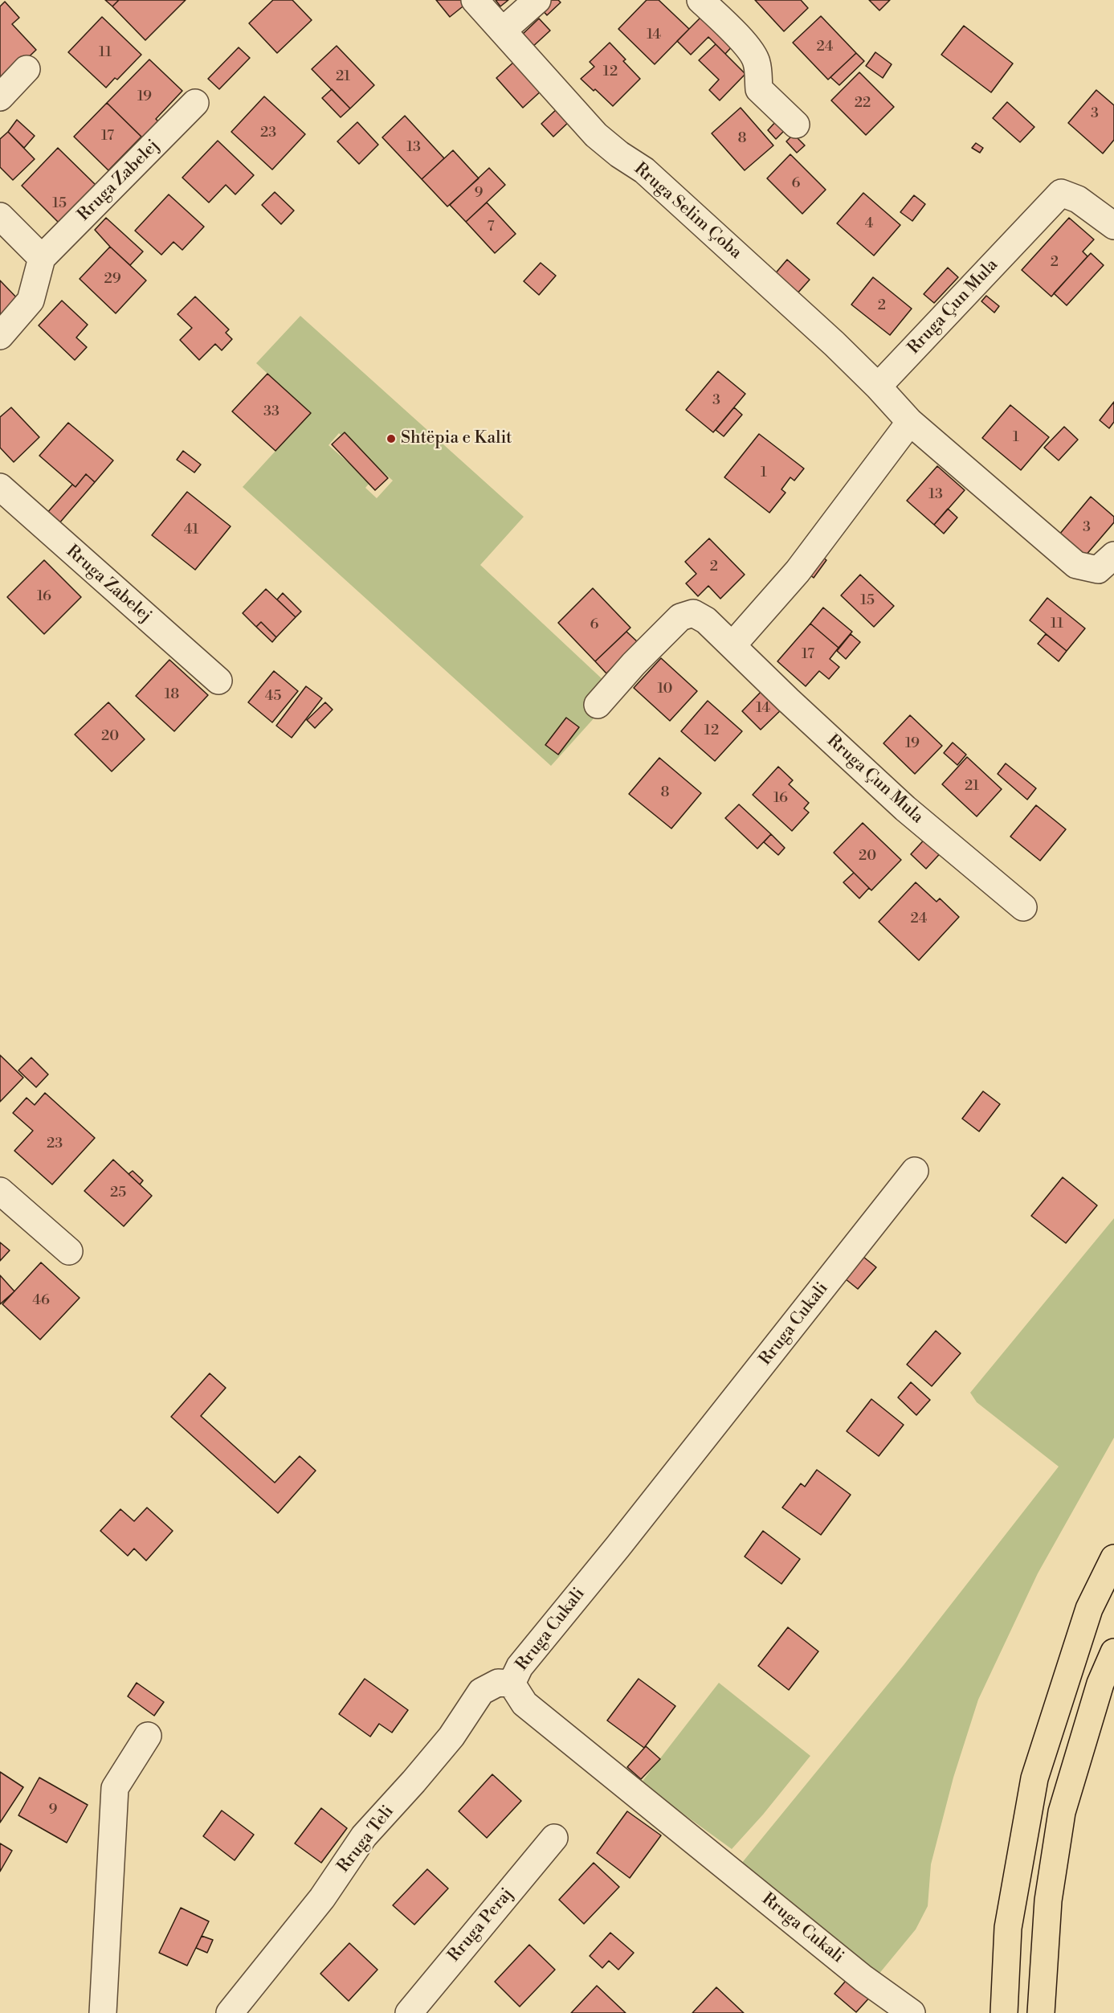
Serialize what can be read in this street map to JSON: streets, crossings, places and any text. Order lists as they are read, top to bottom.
{
  "streets": {
    "street": [
      "Rruga Zabelej",
      "Rruga Selim Çoba",
      "Rruga Çun Mula",
      "Rruga Cukali",
      "Rruga Teli",
      "Rruga Peraj"
    ]
  },
  "crossings": [
    ["Rruga Selim Çoba", "Rruga Çun Mula"],
    ["Rruga Cukali", "Rruga Teli"]
  ],
  "places": ["Shtëpia e Kalit"],
  "house_numbers": [
    "14",
    "24",
    "11",
    "12",
    "21",
    "19",
    "22",
    "3",
    "23",
    "17",
    "8",
    "13",
    "6",
    "9",
    "15",
    "4",
    "7",
    "2",
    "29",
    "2",
    "3",
    "33",
    "1",
    "1",
    "13",
    "3",
    "41",
    "2",
    "16",
    "15",
    "11",
    "6",
    "17",
    "10",
    "18",
    "45",
    "14",
    "12",
    "20",
    "19",
    "21",
    "8",
    "16",
    "20",
    "24",
    "23",
    "25",
    "46",
    "9"
  ]
}
